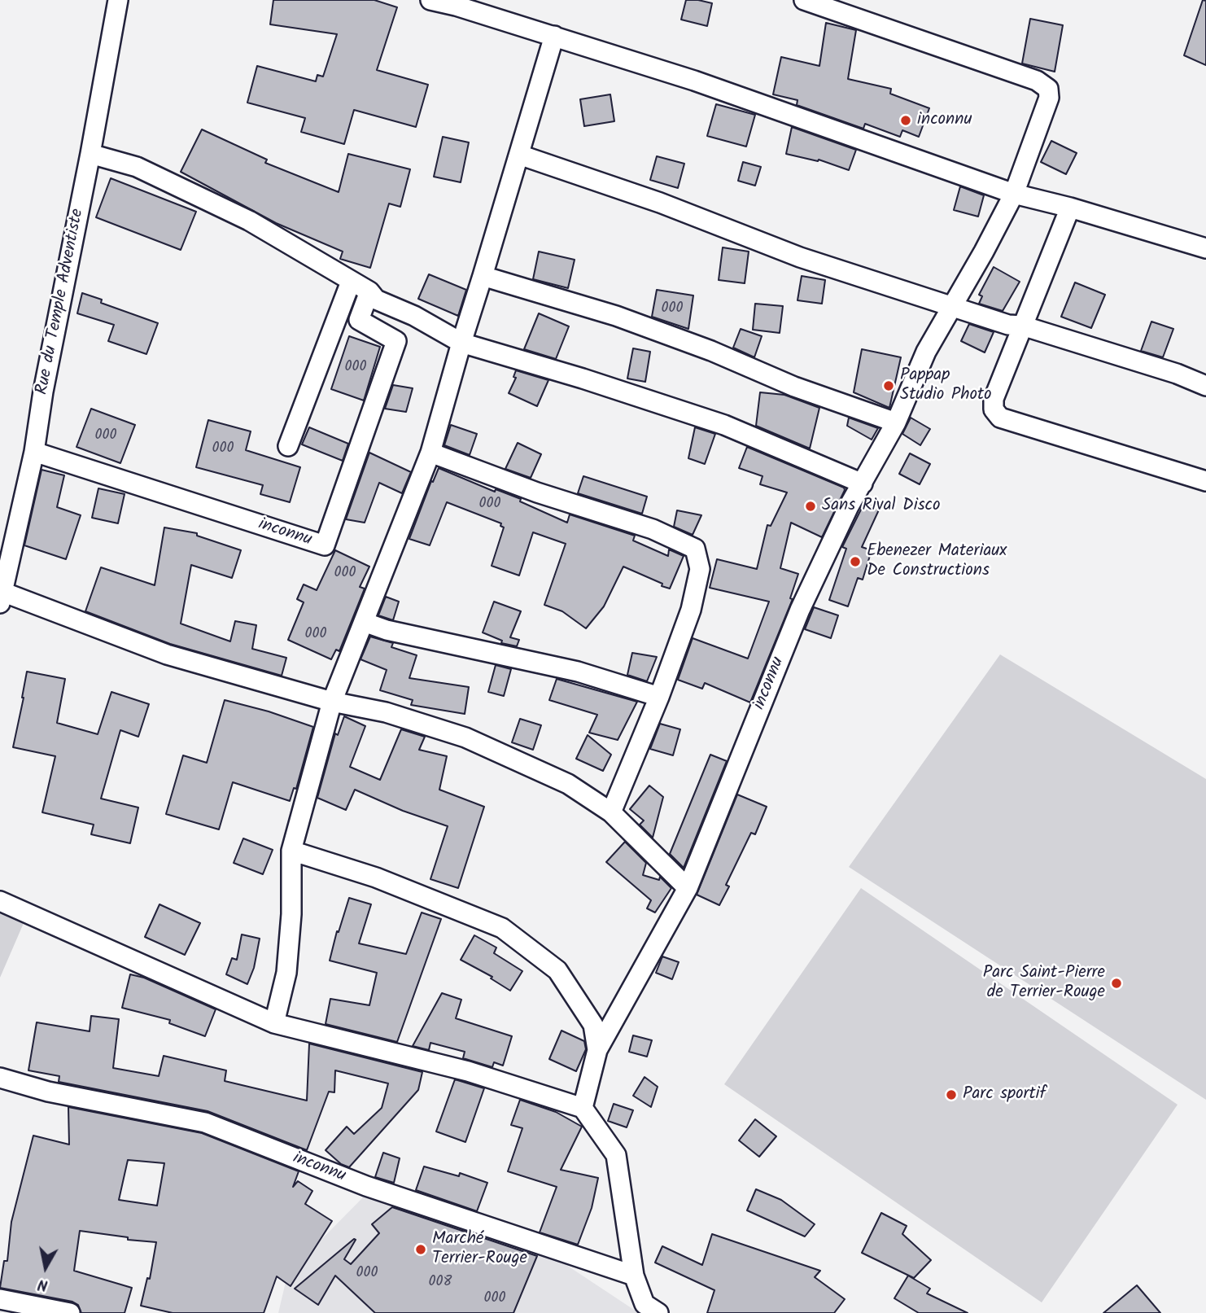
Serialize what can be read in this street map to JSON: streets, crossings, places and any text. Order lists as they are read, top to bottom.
{
  "streets": {
    "street": ["Rue du Temple Adventiste", "inconnu"]
  },
  "crossings": [
    ["Rue du Temple Adventiste", "inconnu"]
  ],
  "places": [
    "inconnu",
    "Pappap Studio Photo",
    "Sans Rival Disco",
    "Ebenezer Materiaux De Constructions",
    "Parc Saint-Pierre de Terrier-Rouge",
    "Parc sportif",
    "Marché Terrier-Rouge"
  ],
  "house_numbers": [
    "000",
    "000",
    "000",
    "000",
    "000",
    "000",
    "000",
    "000",
    "008",
    "000"
  ],
  "north": "bottom"
}
